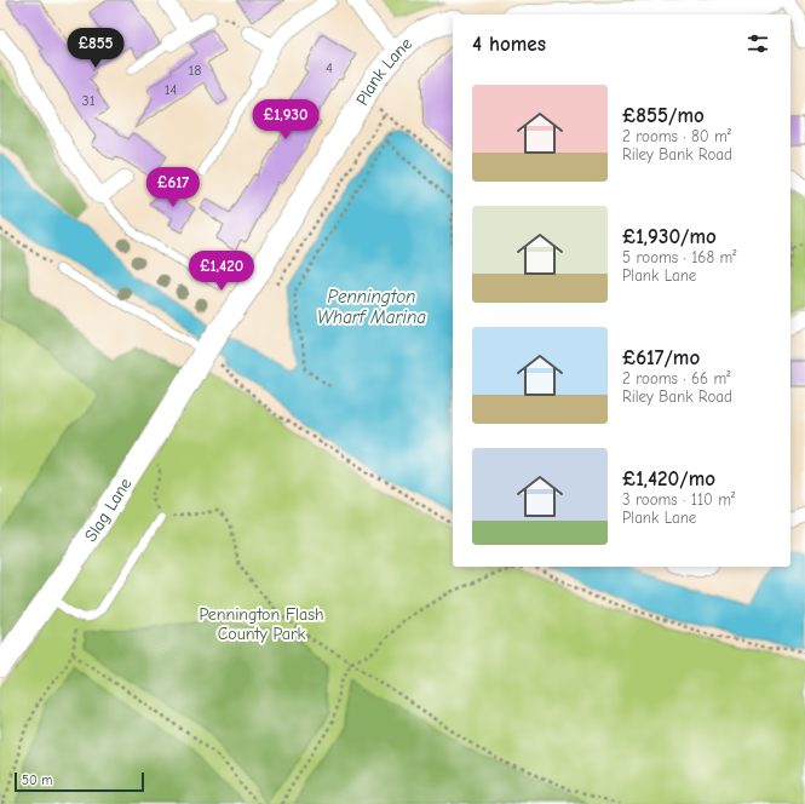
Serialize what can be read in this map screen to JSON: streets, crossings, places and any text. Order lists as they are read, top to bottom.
{
  "streets": {
    "street": ["Plank Lane", "Slag Lane"]
  },
  "crossings": [
    ["Plank Lane", "Slag Lane"]
  ],
  "water": ["Pennington Wharf Marina"],
  "parks": ["Pennington Flash County Park"],
  "house_numbers": [
    "4",
    "18",
    "14",
    "31"
  ],
  "scale_bar": "50 m",
  "page": {
    "heading": "4 homes",
    "price": [
      "£855",
      "£1,930",
      "£617",
      "£1,420"
    ],
    "list": [
      {
        "name": "£855/mo",
        "note": "2 rooms · 80 m² · Riley Bank Road"
      },
      {
        "name": "£1,930/mo",
        "note": "5 rooms · 168 m² · Plank Lane"
      },
      {
        "name": "£617/mo",
        "note": "2 rooms · 66 m² · Riley Bank Road"
      },
      {
        "name": "£1,420/mo",
        "note": "3 rooms · 110 m² · Plank Lane"
      }
    ],
    "scale": "50 m"
  }
}
